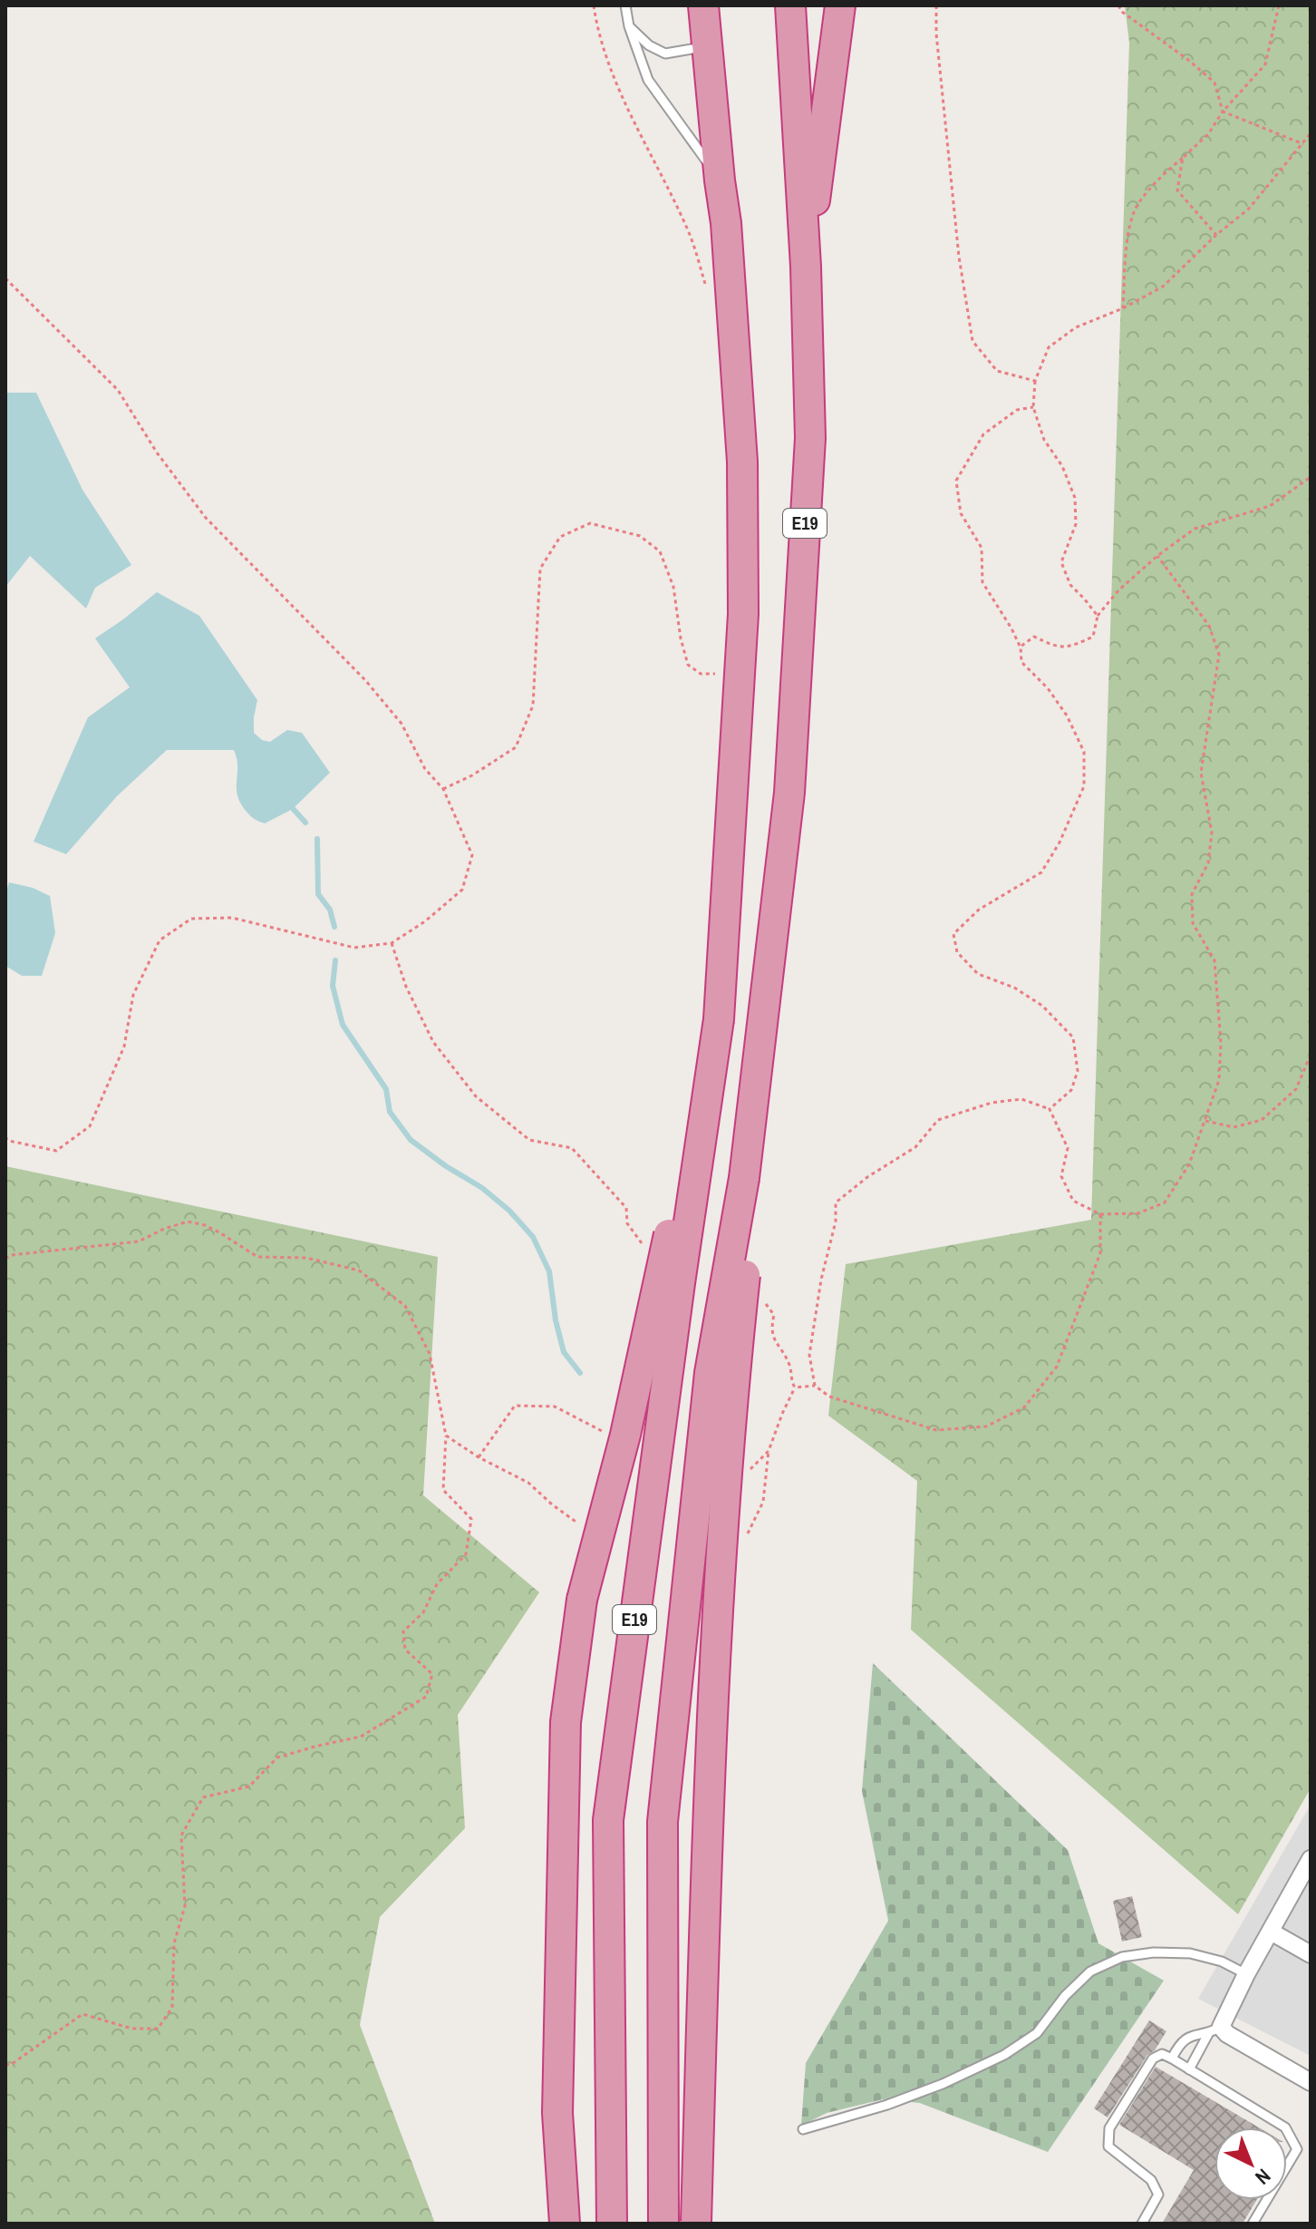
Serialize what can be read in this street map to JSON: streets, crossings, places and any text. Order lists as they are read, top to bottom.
{
  "streets": {
    "highway": ["E19"]
  },
  "north": "bottom right"
}
